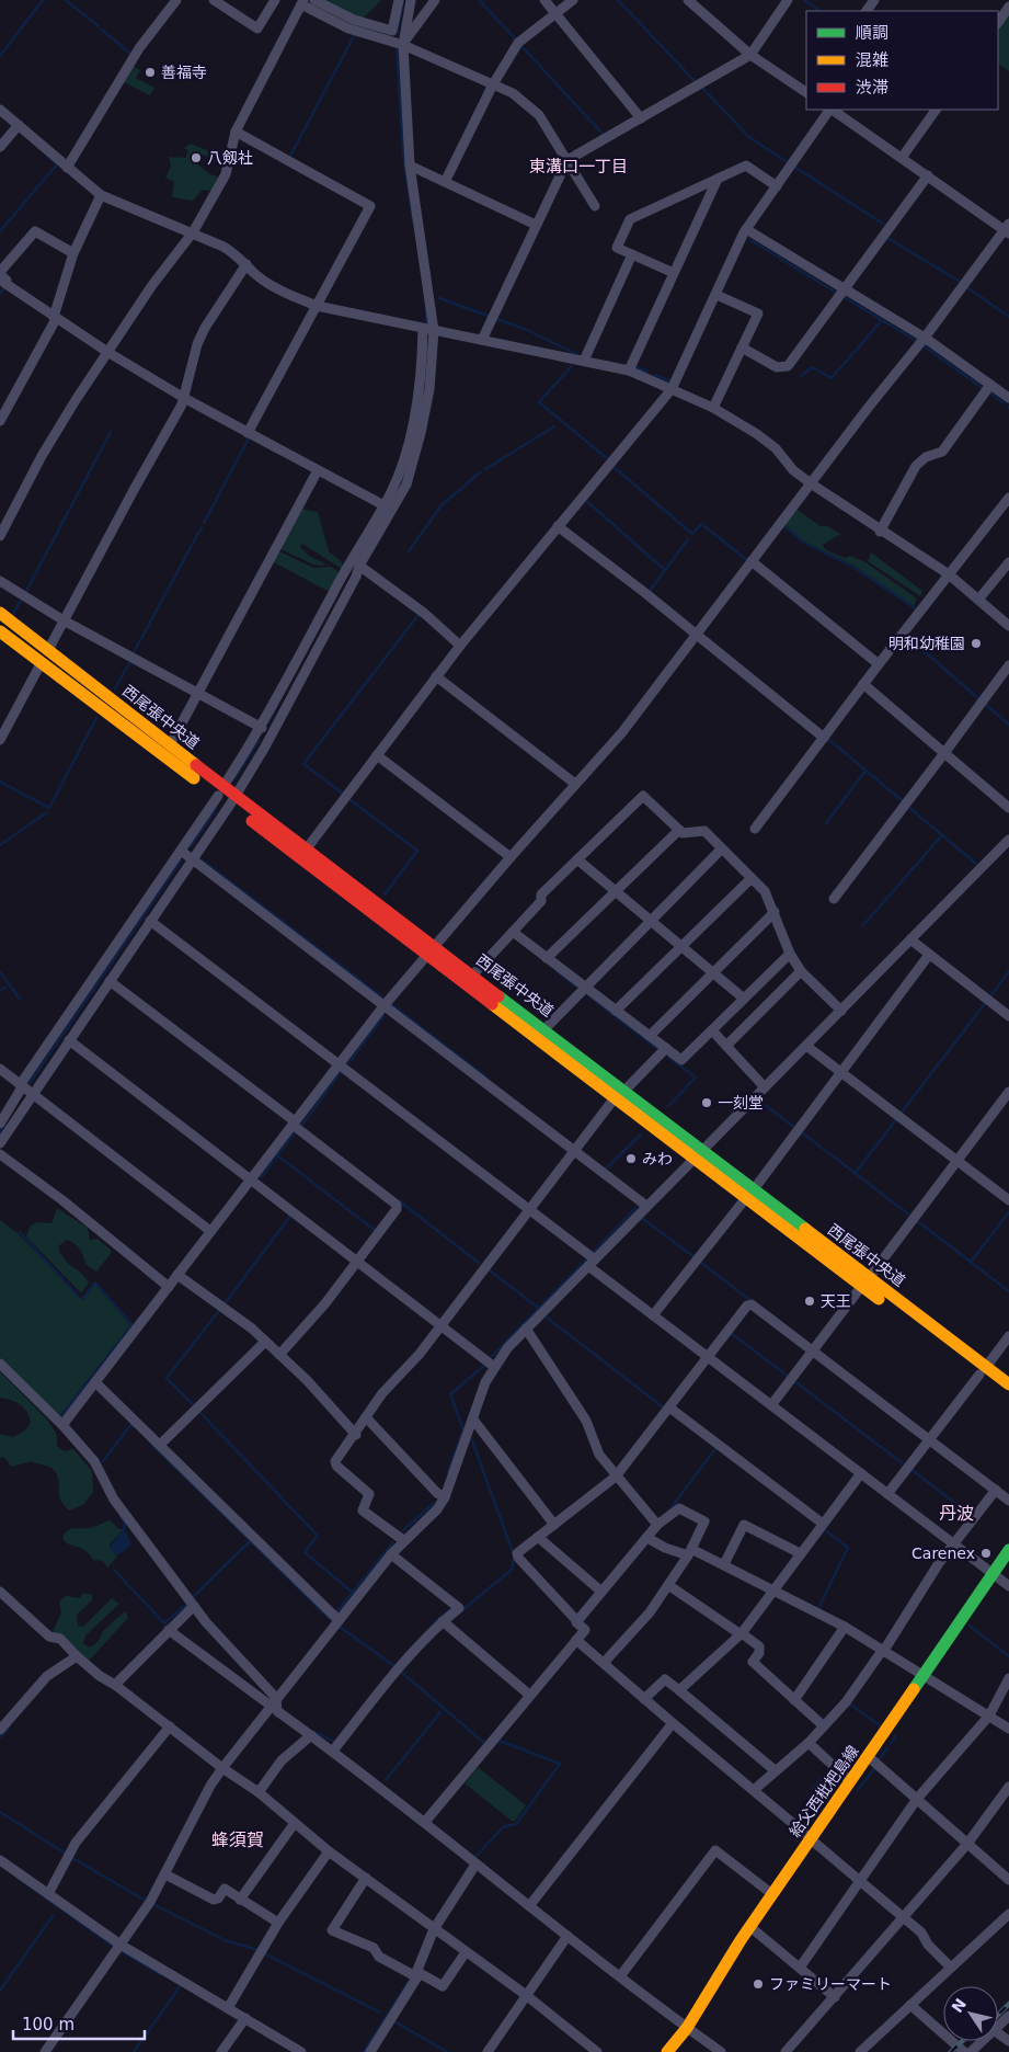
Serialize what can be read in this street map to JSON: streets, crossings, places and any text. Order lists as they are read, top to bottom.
{
  "streets": {
    "main road": ["西尾張中央道", "給父西枇杷島線"]
  },
  "districts": ["東溝口一丁目", "丹波", "蜂須賀"],
  "places": [
    "善福寺",
    "八剱社",
    "明和幼稚園",
    "一刻堂",
    "みわ",
    "天王",
    "Carenex",
    "ファミリーマート"
  ],
  "legend": ["順調", "混雑", "渋滞"],
  "scale_bar": "100 m",
  "north": "top left"
}
